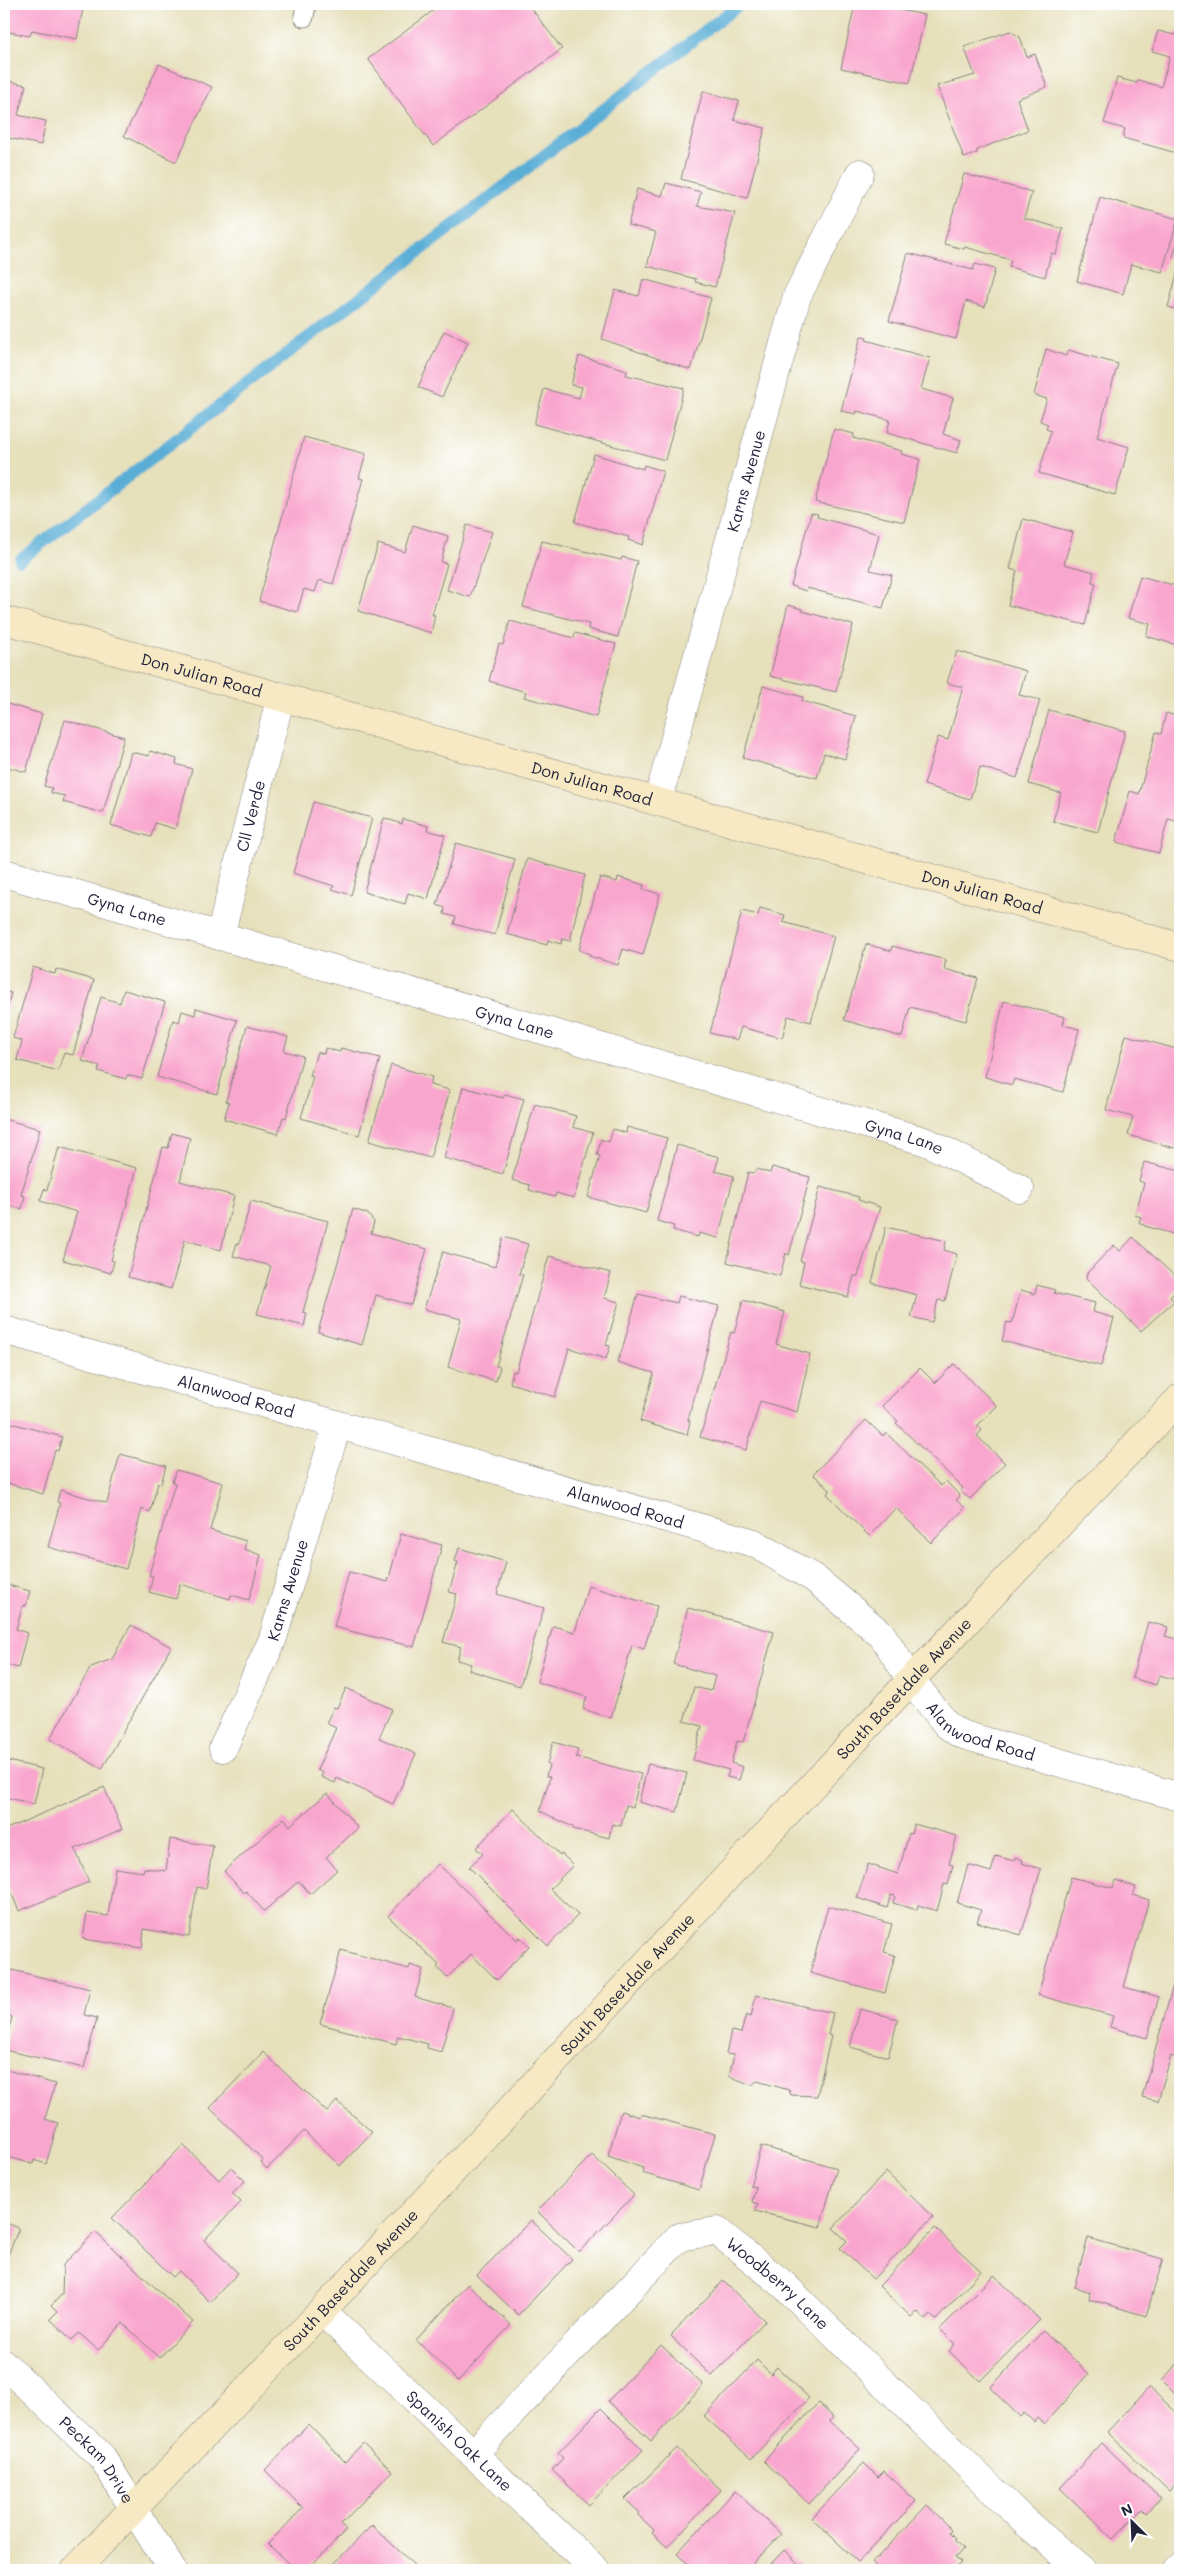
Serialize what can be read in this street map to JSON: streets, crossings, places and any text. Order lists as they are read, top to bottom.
{
  "streets": {
    "street": [
      "Karns Avenue",
      "Don Julian Road",
      "Cll Verde",
      "Gyna Lane",
      "Alanwood Road",
      "South Basetdale Avenue",
      "Woodberry Lane",
      "Spanish Oak Lane",
      "Peckam Drive"
    ]
  },
  "crossings": [
    ["Karns Avenue", "Don Julian Road"],
    ["Karns Avenue", "Alanwood Road"],
    ["Don Julian Road", "Cll Verde"],
    ["Cll Verde", "Gyna Lane"],
    ["Alanwood Road", "South Basetdale Avenue"],
    ["South Basetdale Avenue", "Spanish Oak Lane"],
    ["South Basetdale Avenue", "Peckam Drive"],
    ["Woodberry Lane", "Spanish Oak Lane"]
  ],
  "north": "top left"
}
